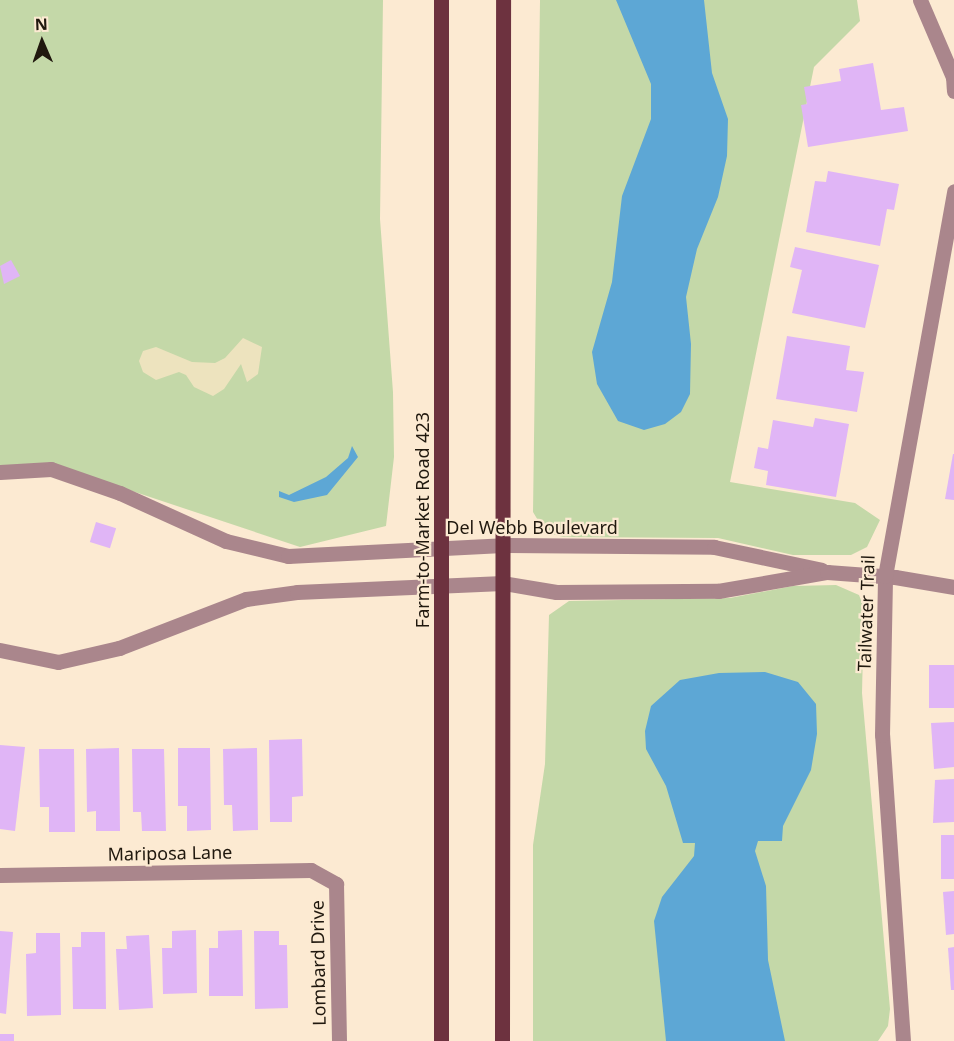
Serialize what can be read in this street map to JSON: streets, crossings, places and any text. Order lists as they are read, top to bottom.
{
  "streets": {
    "main road": ["Farm-to-Market Road 423"],
    "street": [
      "Del Webb Boulevard",
      "Tailwater Trail",
      "Mariposa Lane",
      "Lombard Drive"
    ]
  },
  "crossings": [
    ["Farm-to-Market Road 423", "Del Webb Boulevard"],
    ["Del Webb Boulevard", "Tailwater Trail"],
    ["Mariposa Lane", "Lombard Drive"]
  ],
  "north": "top"
}
